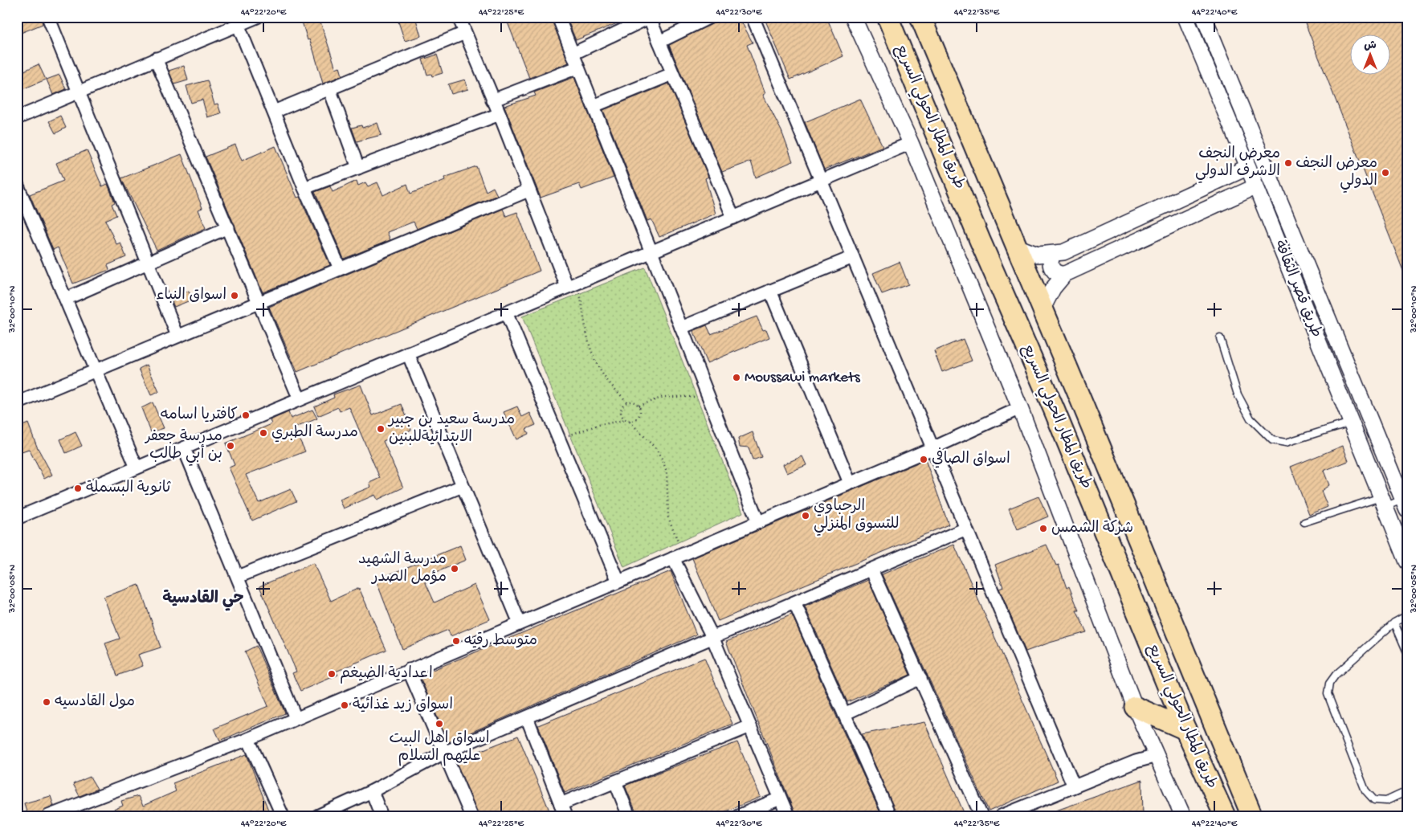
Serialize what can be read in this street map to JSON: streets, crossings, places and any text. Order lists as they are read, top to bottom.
{
  "streets": {
    "highway": ["طريق المطار الحولي السريع"],
    "street": ["طريق قصر الثقافة"]
  },
  "districts": ["حي القادسية"],
  "places": [
    "معرض النجف الاشرف الدولي",
    "معرض النجف الدولي",
    "اسواق النباء",
    "Moussawi markets",
    "كافتريا اسامه",
    "مدرسة سعيد بن جبير الابتدائيةللبنين",
    "مدرسة الطبري",
    "مدرسة جعفر بن أبي طالب",
    "اسواق الصافي",
    "ثانوية البسملة",
    "الرحباوي للتسوق المنزلي",
    "شركة الشمس",
    "مدرسة الشهيد مؤمل الصدر",
    "متوسط رقيه",
    "اعدادية الضيغم",
    "مول القادسيه",
    "اسواق زيد غذائية",
    "اسواق اهل البيت عليهم السلام"
  ],
  "north": "top",
  "coordinates": [
    "44°22'20\"E",
    "44°22'25\"E",
    "44°22'30\"E",
    "44°22'35\"E",
    "44°22'40\"E",
    "32°00'10\"N",
    "32°00'05\"N"
  ]
}
